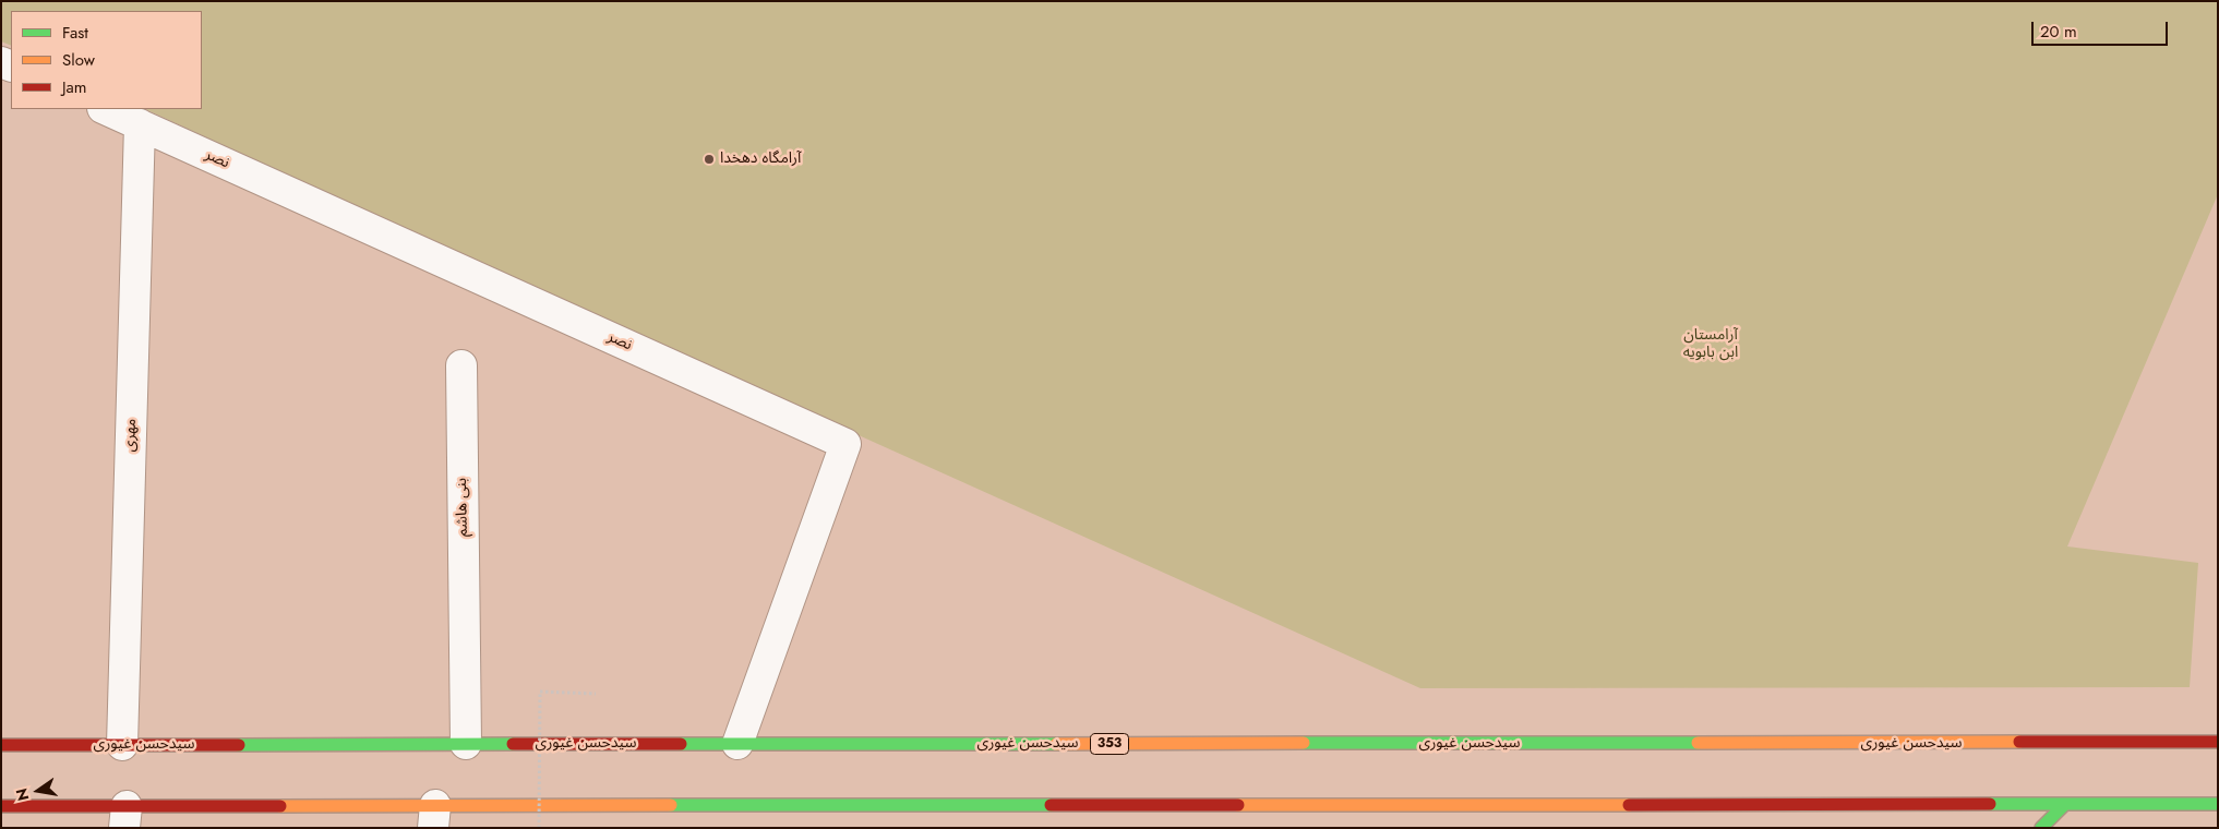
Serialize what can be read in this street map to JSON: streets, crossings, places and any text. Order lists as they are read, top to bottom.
{
  "streets": {
    "main road": ["سیدحسن غیوری", "353"],
    "street": ["نصر", "مهری", "بنی هاشم"]
  },
  "crossings": [
    ["نصر", "مهری"],
    ["نصر", "سیدحسن غیوری"],
    ["مهری", "سیدحسن غیوری"],
    ["بنی هاشم", "سیدحسن غیوری"]
  ],
  "parks": ["آرامستان ابن بابویه"],
  "places": ["آرامگاه دهخدا"],
  "legend": ["Fast", "Slow", "Jam"],
  "scale_bar": "20 m",
  "north": "left"
}
